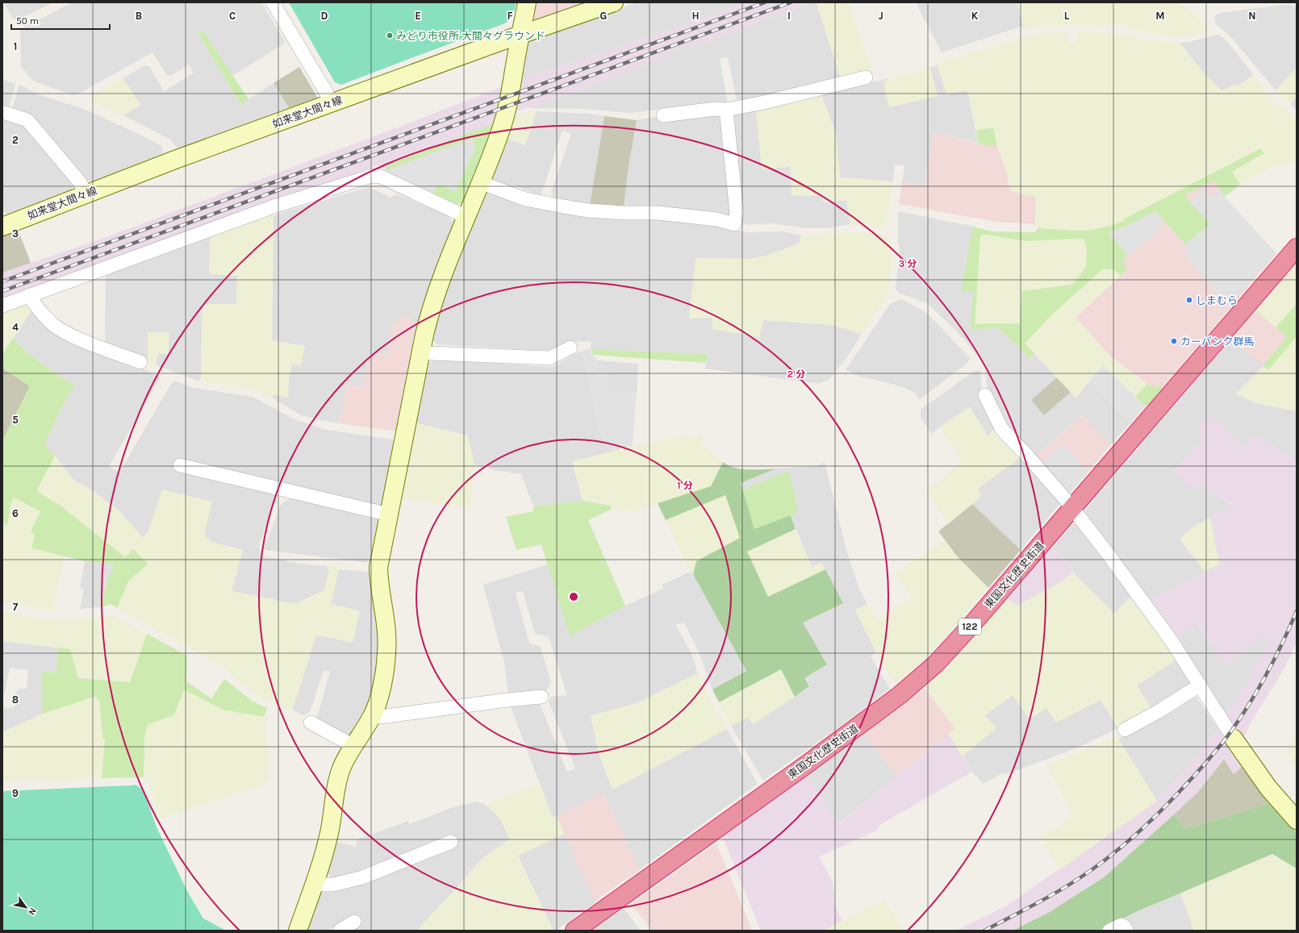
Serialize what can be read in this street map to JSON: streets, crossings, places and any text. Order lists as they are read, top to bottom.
{
  "streets": {
    "highway": ["東国文化歴史街道", "122"],
    "street": ["如来堂大間々線"]
  },
  "places": ["みどり市役所 大間々グラウンド", "しまむら", "カーバンク群馬"],
  "scale_bar": "50 m",
  "north": "bottom right",
  "grid": {
    "columns": [
      "B",
      "C",
      "D",
      "E",
      "F",
      "G",
      "H",
      "I",
      "J",
      "K",
      "L",
      "M",
      "N"
    ],
    "rows": [
      "1",
      "2",
      "3",
      "4",
      "5",
      "6",
      "7",
      "8",
      "9"
    ]
  },
  "rings": ["3 分", "2 分", "1 分"]
}
